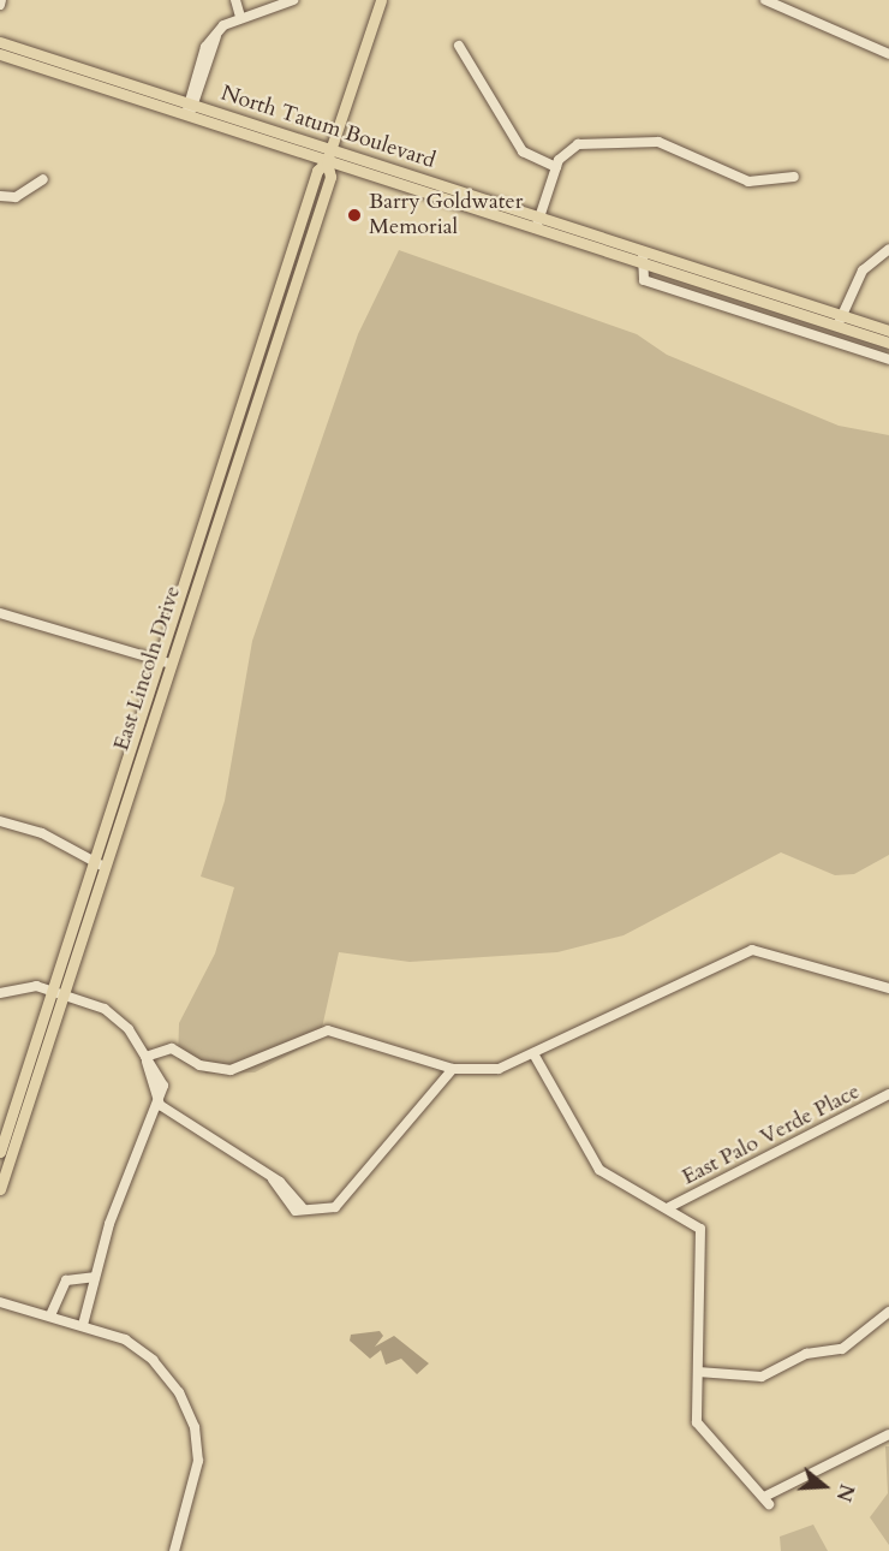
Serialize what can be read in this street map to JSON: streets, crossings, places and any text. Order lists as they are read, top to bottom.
{
  "streets": {
    "main road": ["North Tatum Boulevard", "East Lincoln Drive"],
    "street": ["East Palo Verde Place"]
  },
  "crossings": [
    ["North Tatum Boulevard", "East Lincoln Drive"]
  ],
  "places": ["Barry Goldwater Memorial"],
  "north": "right"
}
